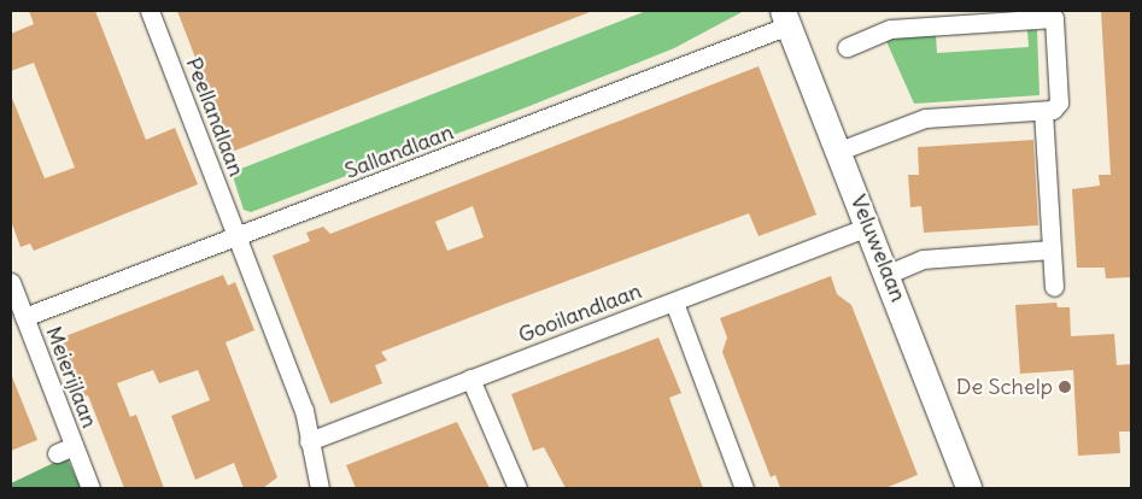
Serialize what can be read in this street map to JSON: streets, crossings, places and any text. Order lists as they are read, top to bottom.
{
  "streets": {
    "street": [
      "Peellandlaan",
      "Sallandlaan",
      "Veluwelaan",
      "Gooilandlaan",
      "Meierijlaan"
    ]
  },
  "crossings": [
    ["Peellandlaan", "Sallandlaan"],
    ["Peellandlaan", "Gooilandlaan"],
    ["Sallandlaan", "Veluwelaan"],
    ["Sallandlaan", "Meierijlaan"],
    ["Veluwelaan", "Gooilandlaan"]
  ],
  "places": ["De Schelp"]
}
